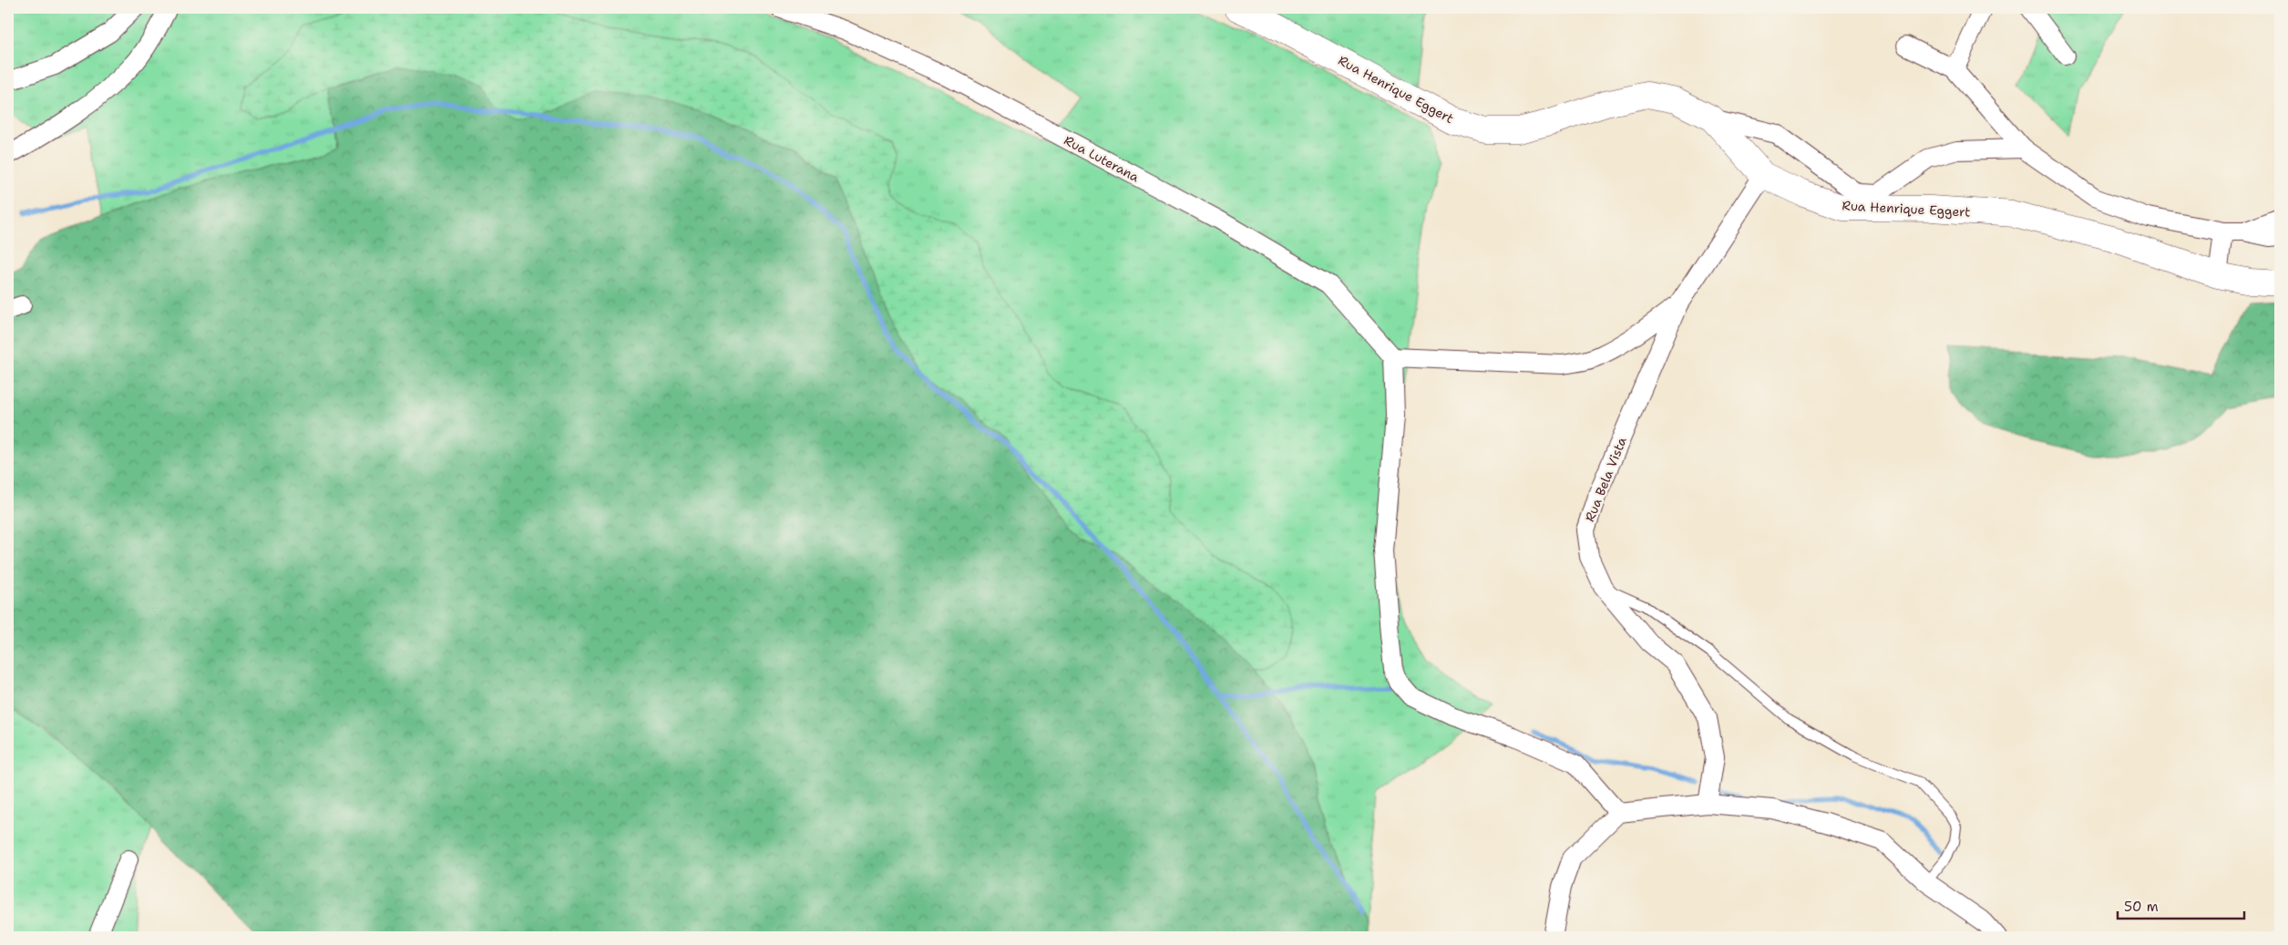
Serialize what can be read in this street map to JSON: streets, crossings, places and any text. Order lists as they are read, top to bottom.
{
  "streets": {
    "street": ["Rua Henrique Eggert", "Rua Luterana", "Rua Bela Vista"]
  },
  "crossings": [
    ["Rua Henrique Eggert", "Rua Bela Vista"]
  ],
  "scale_bar": "50 m"
}
